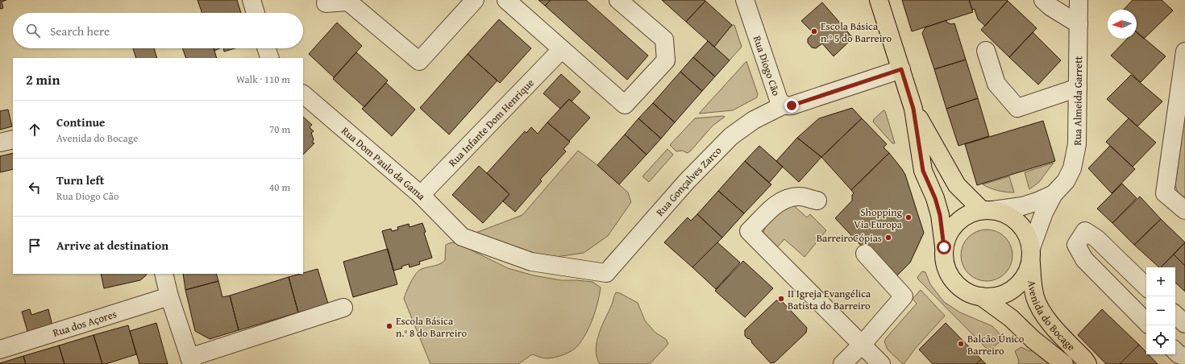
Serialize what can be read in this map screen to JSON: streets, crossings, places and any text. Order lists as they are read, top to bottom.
{
  "streets": {
    "main road": ["Avenida do Bocage"],
    "street": [
      "Rua Diogo Cão",
      "Rua Almeida Garrett",
      "Rua Infante Dom Henrique",
      "Rua Dom Paulo da Gama",
      "Rua Gonçalves Zarco",
      "Rua dos Açores"
    ]
  },
  "crossings": [
    ["Rua Diogo Cão", "Rua Gonçalves Zarco"],
    ["Rua Almeida Garrett", "Avenida do Bocage"],
    ["Rua Infante Dom Henrique", "Rua Dom Paulo da Gama"],
    ["Rua Dom Paulo da Gama", "Rua Gonçalves Zarco"]
  ],
  "places": [
    "Escola Básica n.º 5 do Barreiro",
    "Shopping Via Europa",
    "BarreiroCópias",
    "II Igreja Evangélica Batista do Barreiro",
    "Escola Básica n.º 8 do Barreiro",
    "Balcão Único Barreiro"
  ],
  "north": "left",
  "page": {
    "search": "Search here",
    "heading": ["2 min", "Walk · 110 m"],
    "list": [
      ["Continue", "Avenida do Bocage", "70 m"],
      ["Turn left", "Rua Diogo Cão", "40 m"],
      "Arrive at destination"
    ],
    "map_buttons": ["+", "−"]
  }
}
